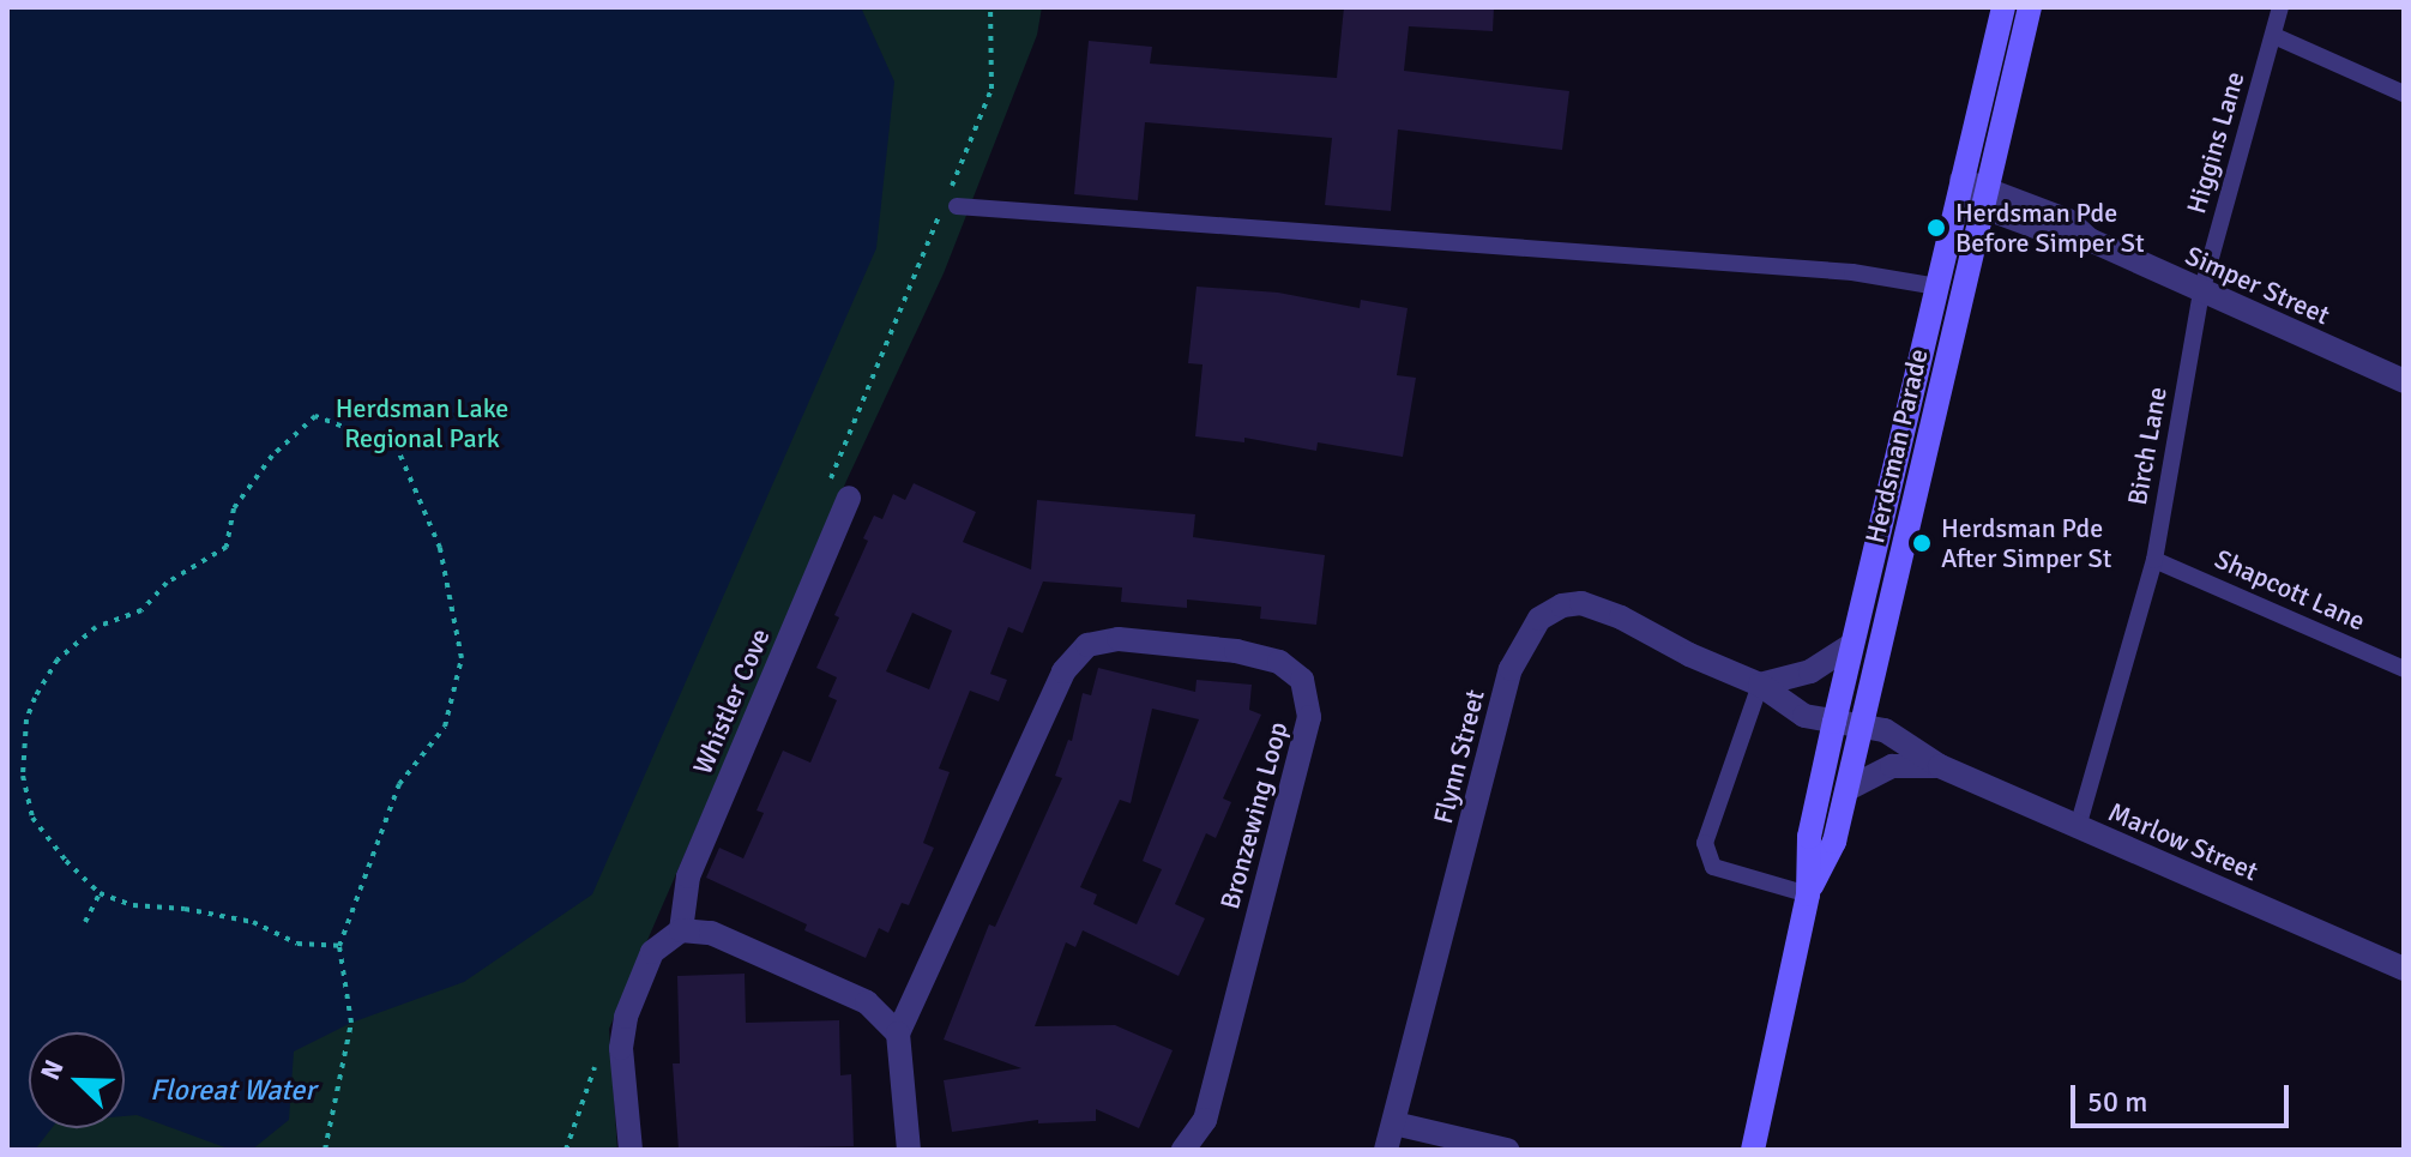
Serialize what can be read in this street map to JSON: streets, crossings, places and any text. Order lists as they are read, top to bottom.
{
  "streets": {
    "main road": ["Herdsman Parade"],
    "street": [
      "Simper Street",
      "Whistler Cove",
      "Flynn Street",
      "Bronzewing Loop",
      "Marlow Street"
    ],
    "lane": ["Higgins Lane", "Birch Lane", "Shapcott Lane"]
  },
  "crossings": [
    ["Higgins Lane", "Simper Street"],
    ["Higgins Lane", "Birch Lane"],
    ["Simper Street", "Herdsman Parade"],
    ["Simper Street", "Birch Lane"],
    ["Herdsman Parade", "Flynn Street"],
    ["Herdsman Parade", "Marlow Street"],
    ["Birch Lane", "Shapcott Lane"],
    ["Birch Lane", "Marlow Street"],
    ["Flynn Street", "Marlow Street"]
  ],
  "water": ["Floreat Water"],
  "parks": ["Herdsman Lake Regional Park"],
  "places": ["Herdsman Pde Before Simper St", "Herdsman Pde After Simper St"],
  "scale_bar": "50 m",
  "north": "top left"
}
